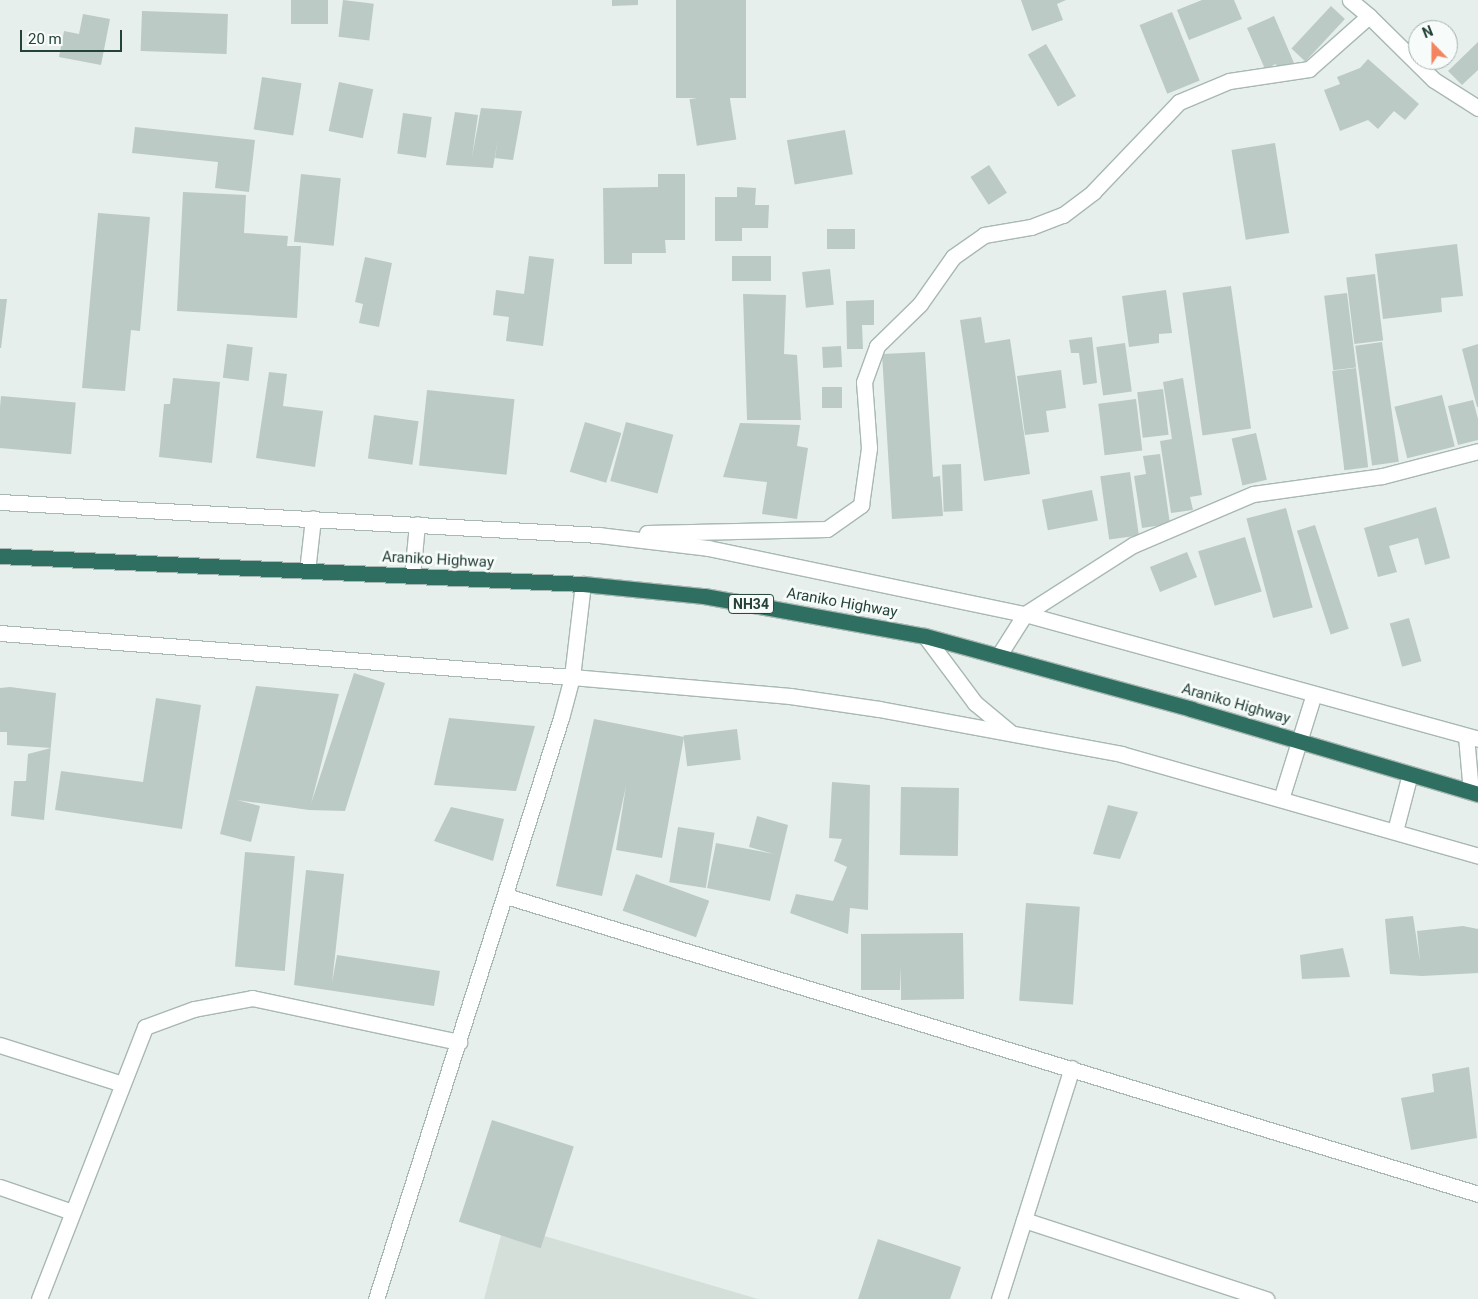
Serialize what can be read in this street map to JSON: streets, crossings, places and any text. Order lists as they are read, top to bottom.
{
  "streets": {
    "highway": ["Araniko Highway", "NH34"]
  },
  "scale_bar": "20 m",
  "north": "top"
}
